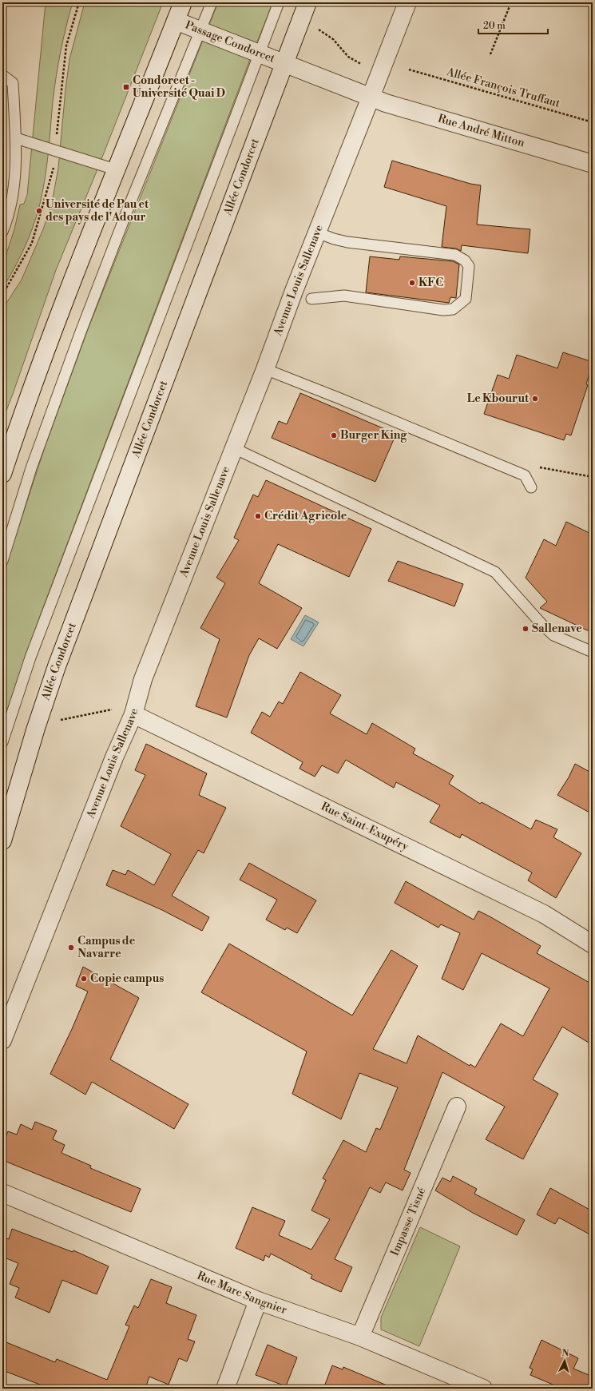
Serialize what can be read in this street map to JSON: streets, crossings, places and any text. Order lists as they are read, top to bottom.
{
  "streets": {
    "street": [
      "Passage Condorcet",
      "Rue André Mitton",
      "Allée Condorcet",
      "Avenue Louis Sallenave",
      "Rue Saint-Exupéry",
      "Impasse Tisné",
      "Rue Marc Sangnier"
    ],
    "path": ["Allée François Truffaut"]
  },
  "crossings": [
    ["Passage Condorcet", "Rue André Mitton"],
    ["Passage Condorcet", "Allée Condorcet"],
    ["Passage Condorcet", "Avenue Louis Sallenave"],
    ["Rue André Mitton", "Avenue Louis Sallenave"],
    ["Avenue Louis Sallenave", "Rue Saint-Exupéry"],
    ["Impasse Tisné", "Rue Marc Sangnier"]
  ],
  "places": {
    "transit": ["Condorcet - Université Quai D"],
    "other": [
      "Université de Pau et des pays de l'Adour",
      "KFC",
      "Le Kbourut",
      "Burger King",
      "Crédit Agricole",
      "Sallenave",
      "Campus de Navarre",
      "Copie campus"
    ]
  },
  "scale_bar": "20 m",
  "north": "top"
}
